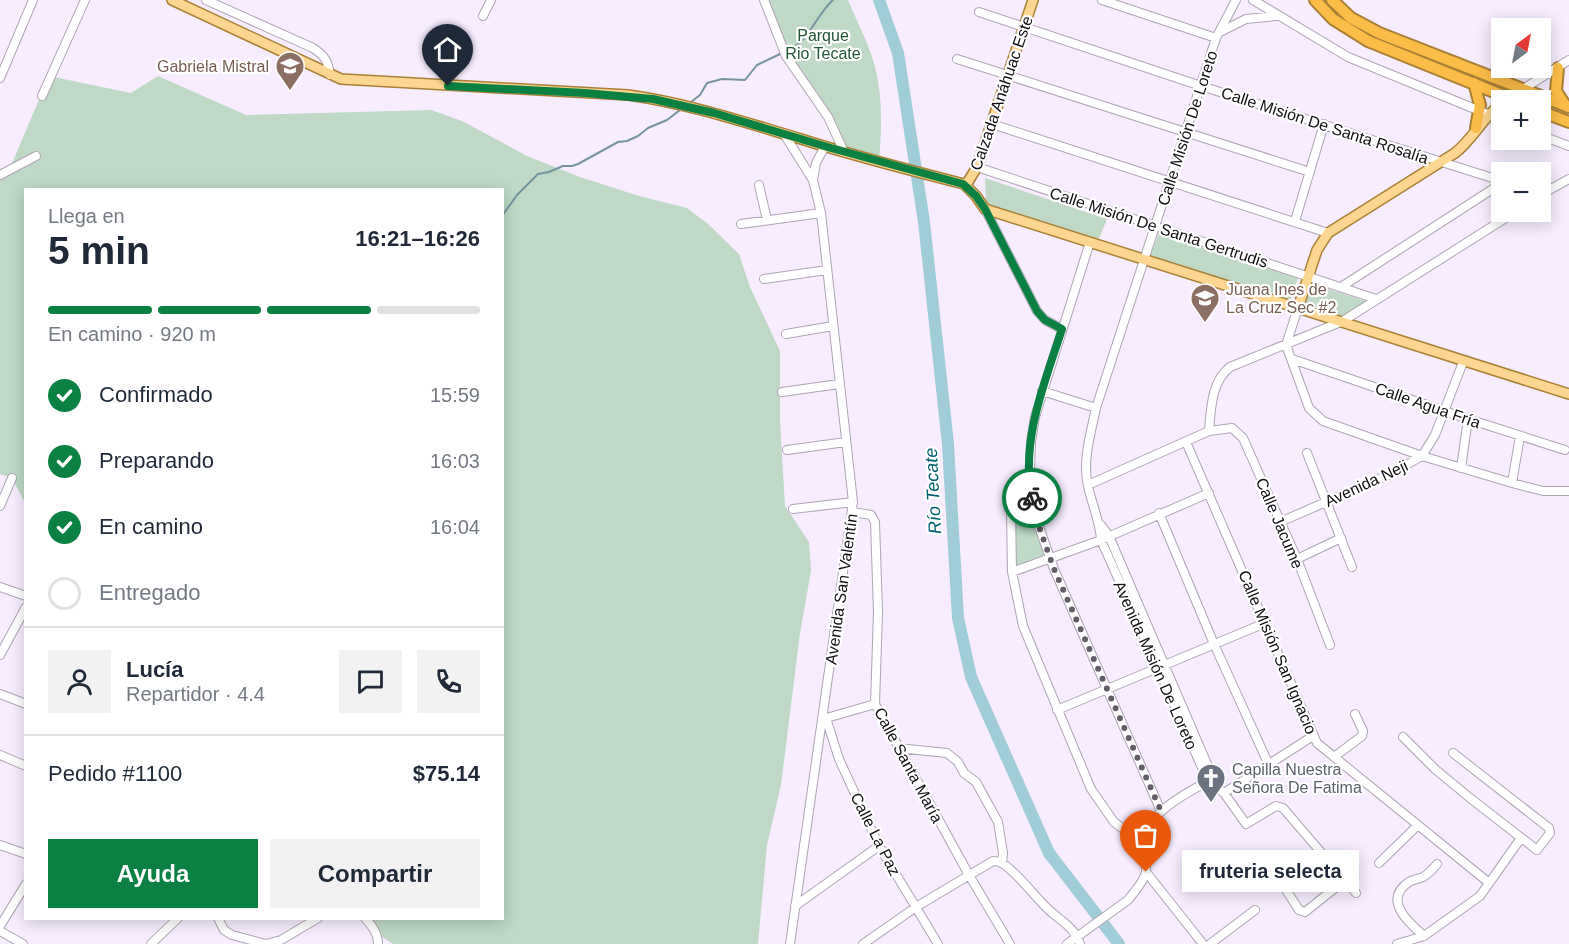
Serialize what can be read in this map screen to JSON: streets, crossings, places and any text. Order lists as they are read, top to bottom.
{
  "streets": {
    "main road": ["Calzada Anáhuac Este"],
    "street": [
      "Calle Misión De Santa Rosalía",
      "Calle Misión De Loreto",
      "Calle Misión De Santa Gertrudis",
      "Calle Agua Fría",
      "Avenida Neji",
      "Calle Jacume",
      "Avenida San Valentín",
      "Calle Misión San Ignacio",
      "Avenida Misión De Loreto",
      "Calle Santa María",
      "Calle La Paz"
    ]
  },
  "crossings": [
    ["Calzada Anáhuac Este", "Calle Misión De Santa Rosalía"],
    ["Calzada Anáhuac Este", "Calle Misión De Santa Gertrudis"],
    ["Calle Misión De Santa Rosalía", "Calle Misión De Loreto"],
    ["Calle Misión De Loreto", "Calle Misión De Santa Gertrudis"],
    ["Calle Agua Fría", "Avenida Neji"],
    ["Avenida Neji", "Calle Jacume"],
    ["Avenida San Valentín", "Calle Santa María"],
    ["Avenida San Valentín", "Calle La Paz"]
  ],
  "water": ["Río Tecate"],
  "parks": ["Parque Rio Tecate"],
  "places": {
    "school or university": ["Gabriela Mistral", "Juana Ines de La Cruz Sec #2"],
    "church": ["Capilla Nuestra Señora De Fatima"],
    "other": ["fruteria selecta"]
  },
  "north": "top right",
  "page": {
    "map_buttons": ["+", "−"],
    "heading": ["5 min", "Llega en", "16:21–16:26"],
    "panel": [
      "Lucía",
      "Repartidor · 4.4",
      "Pedido #1100",
      "$75.14"
    ],
    "bar": "En camino · 920 m",
    "list": [
      ["Confirmado", "15:59"],
      ["Preparando", "16:03"],
      ["En camino", "16:04"],
      "Entregado"
    ],
    "buttons": ["Ayuda", "Compartir"],
    "bubble": "fruteria selecta"
  }
}
